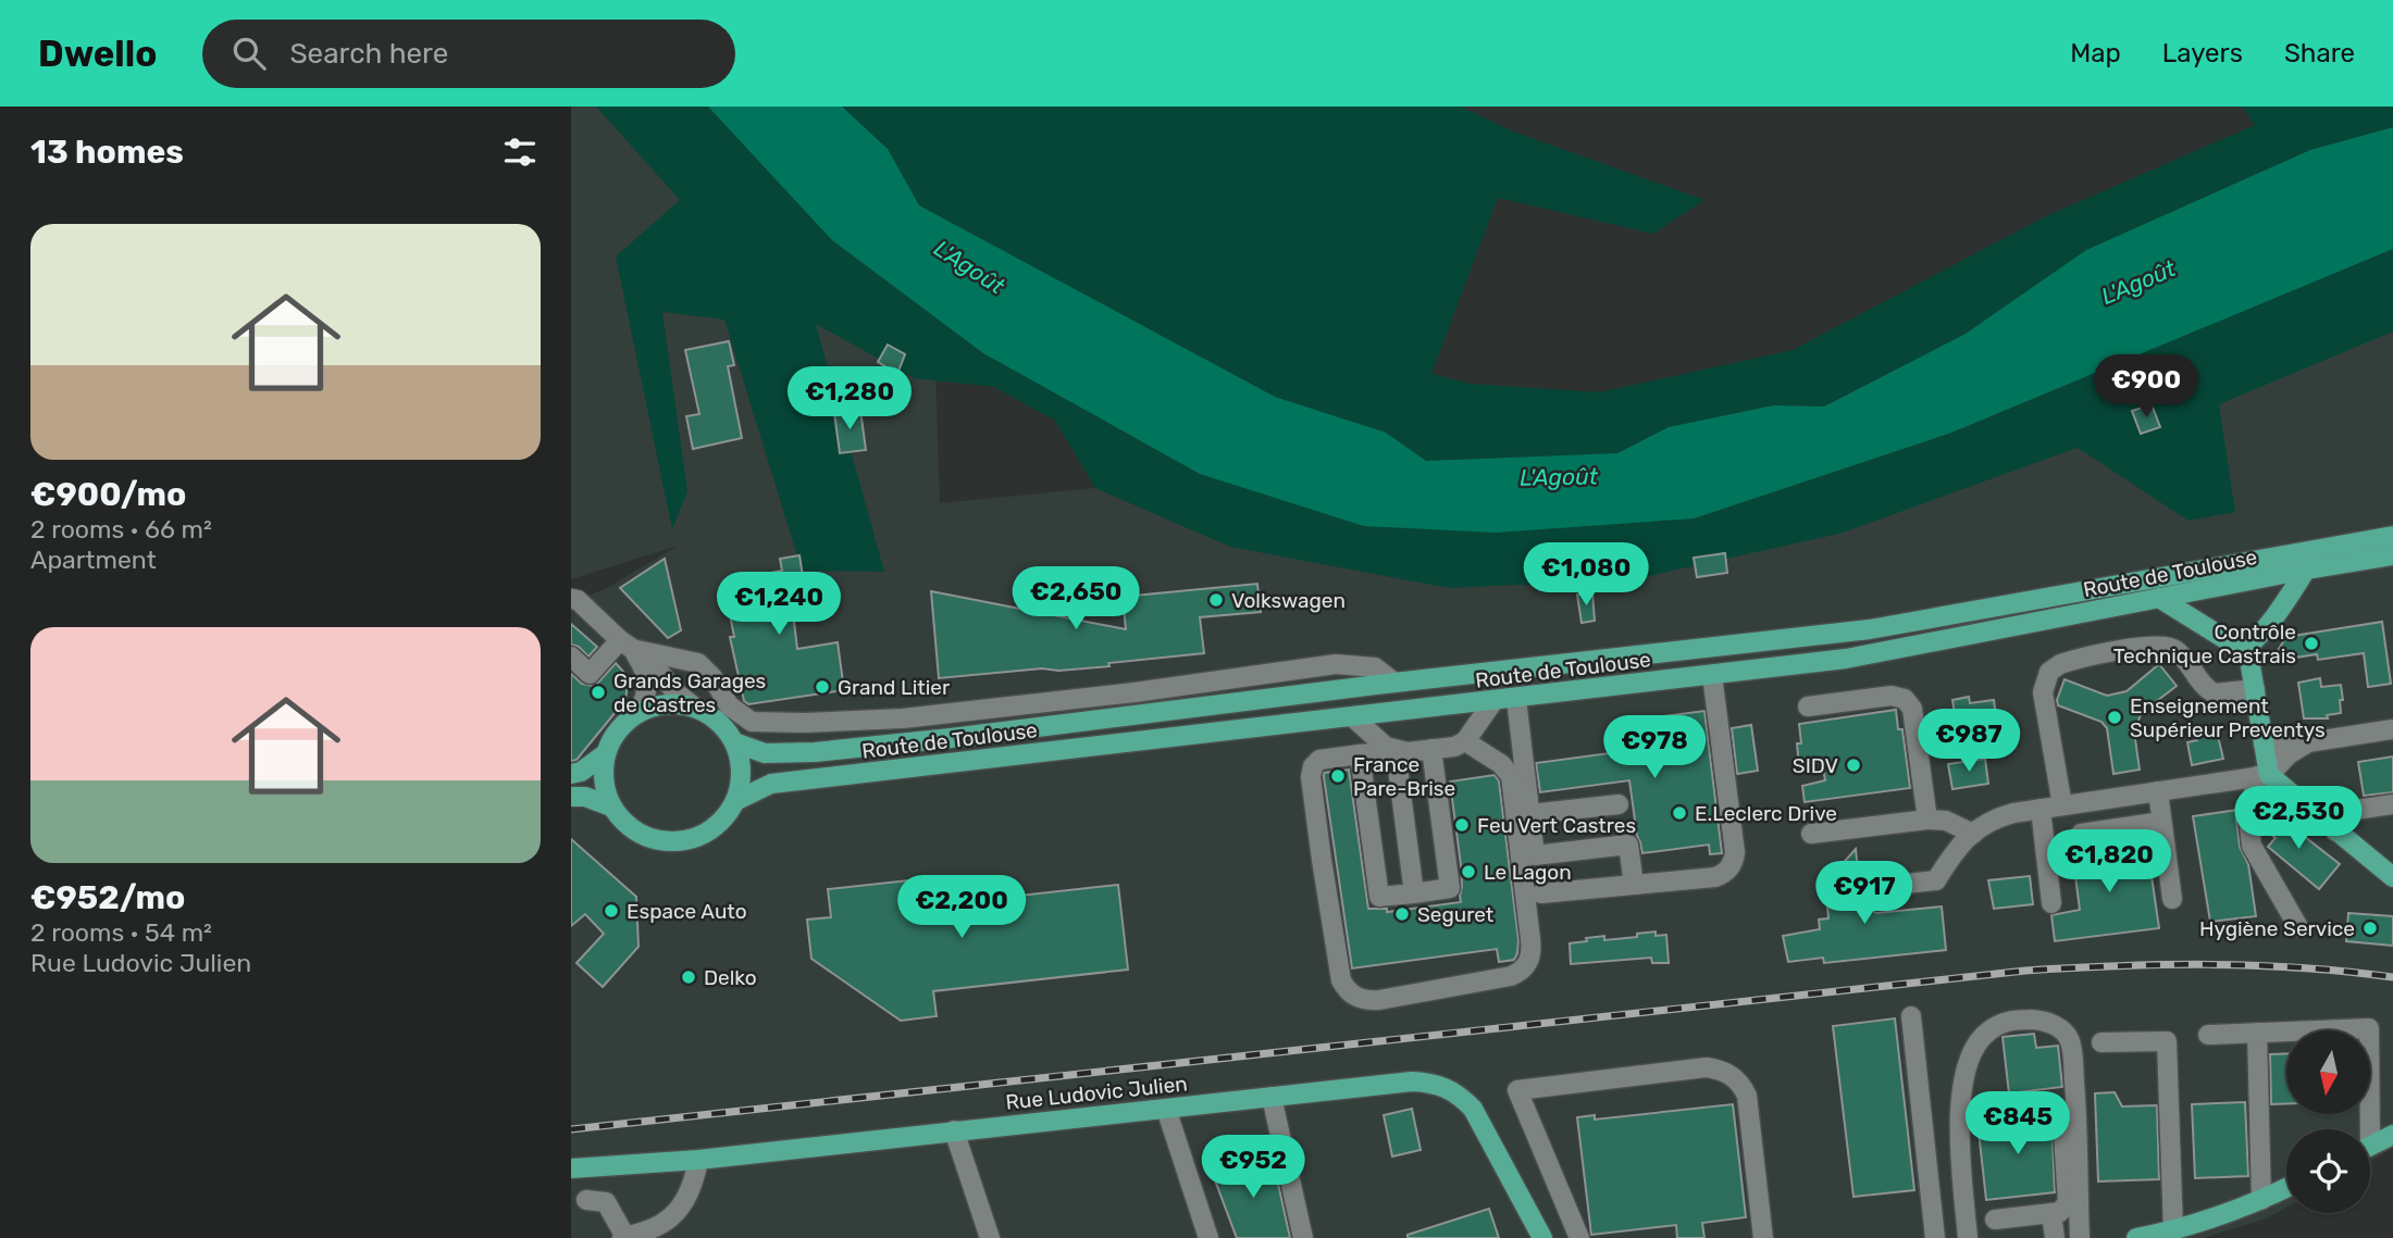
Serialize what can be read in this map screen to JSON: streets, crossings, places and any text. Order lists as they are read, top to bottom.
{
  "streets": {
    "main road": ["Route de Toulouse", "Rue Ludovic Julien"]
  },
  "water": ["L'Agoût"],
  "places": [
    "Volkswagen",
    "Contrôle Technique Castrais",
    "Grand Litier",
    "Grands Garages de Castres",
    "Enseignement Supérieur Preventys",
    "SIDV",
    "France Pare-Brise",
    "E.Leclerc Drive",
    "Feu Vert Castres",
    "Le Lagon",
    "Espace Auto",
    "Seguret",
    "Hygiène Service",
    "Delko"
  ],
  "north": "bottom",
  "page": {
    "header": "Dwello",
    "search": "Search here",
    "nav": ["Map", "Layers", "Share"],
    "heading": "13 homes",
    "list": [
      {
        "name": "€900/mo",
        "note": "2 rooms · 66 m² · Apartment"
      },
      {
        "name": "€952/mo",
        "note": "2 rooms · 54 m² · Rue Ludovic Julien"
      }
    ],
    "price": [
      "€900",
      "€1,280",
      "€1,080",
      "€2,650",
      "€1,240",
      "€987",
      "€978",
      "€2,530",
      "€1,820",
      "€917",
      "€2,200",
      "€845",
      "€952"
    ]
  }
}
